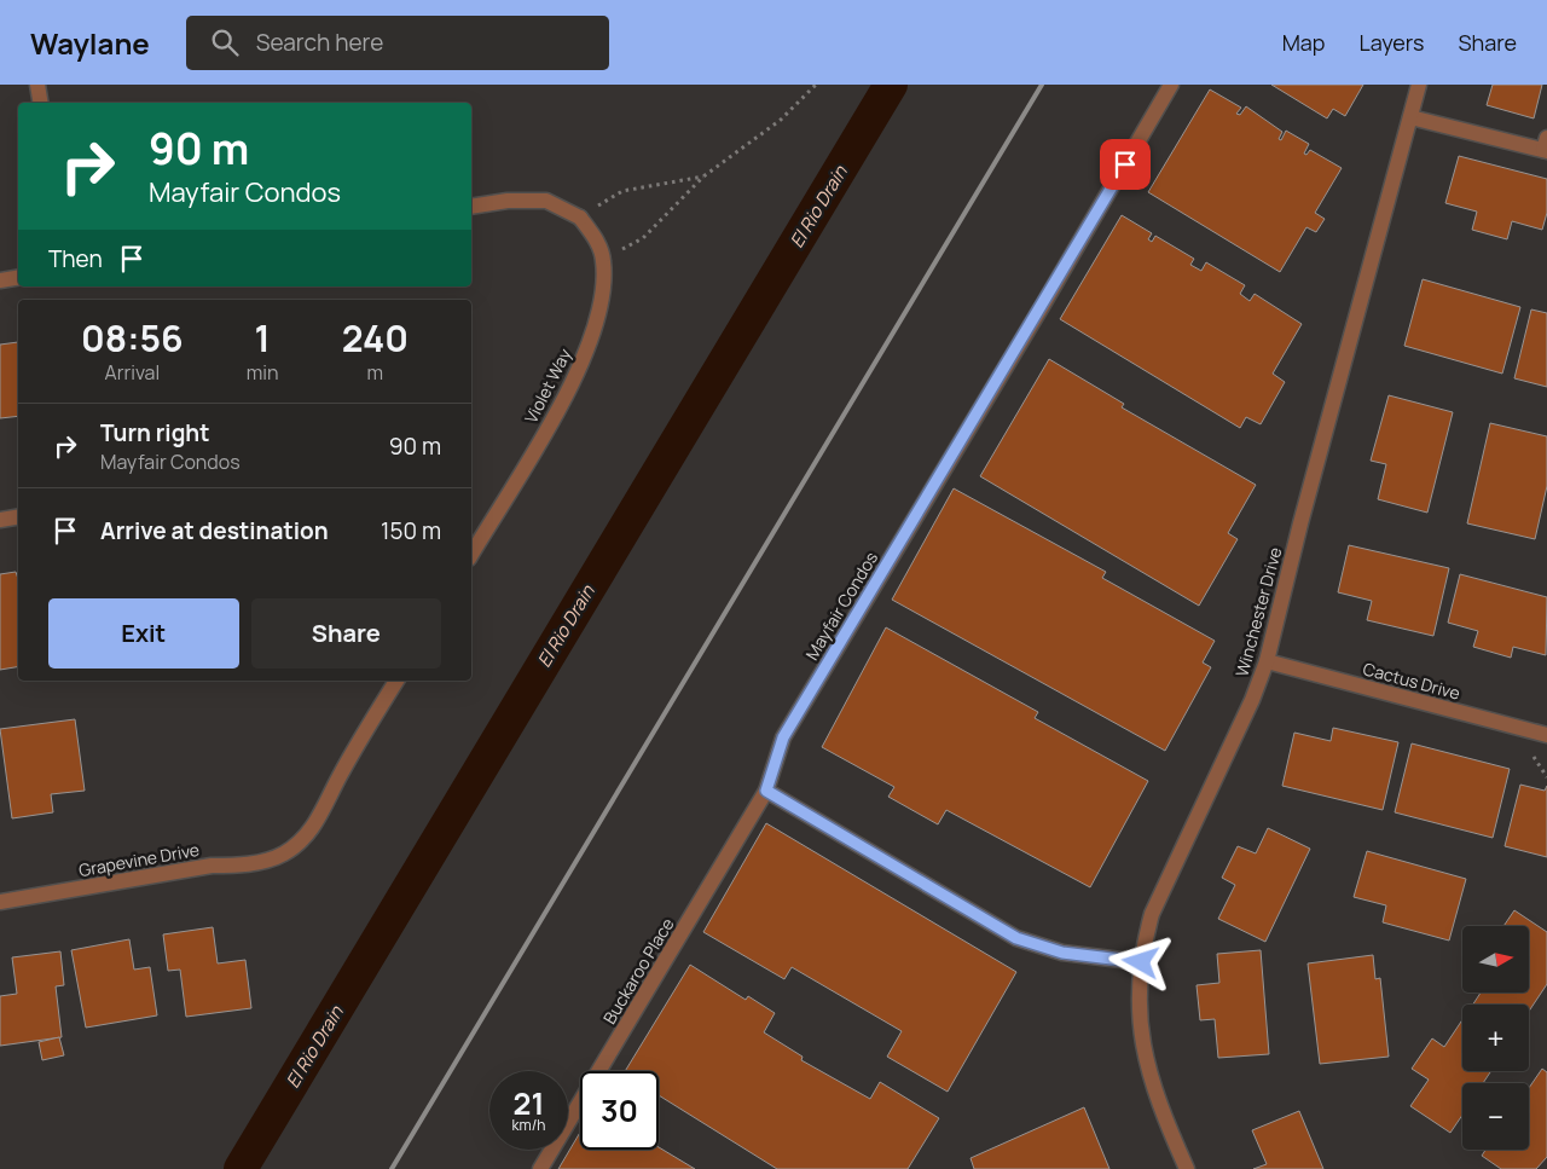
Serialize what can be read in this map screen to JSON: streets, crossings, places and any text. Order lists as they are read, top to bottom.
{
  "streets": {
    "street": [
      "Violet Way",
      "Mayfair Condos",
      "Winchester Drive",
      "Cactus Drive",
      "Grapevine Drive",
      "Buckaroo Place"
    ]
  },
  "crossings": [
    ["Mayfair Condos", "Buckaroo Place"],
    ["Winchester Drive", "Cactus Drive"]
  ],
  "water": ["El Rio Drain"],
  "north": "right",
  "page": {
    "header": "Waylane",
    "search": "Search here",
    "nav": ["Map", "Layers", "Share"],
    "turn": ["90 m", "Mayfair Condos"],
    "then": "Then",
    "eta": [
      "08:56",
      "Arrival",
      "1",
      "min",
      "240",
      "m"
    ],
    "list": [
      {
        "name": "Turn right",
        "note": "Mayfair Condos",
        "value": "90 m"
      },
      {
        "name": "Arrive at destination",
        "value": "150 m"
      }
    ],
    "buttons": ["Exit", "Share"],
    "map_buttons": ["+", "−"],
    "speed": "21 km/h",
    "limit": "30"
  }
}
